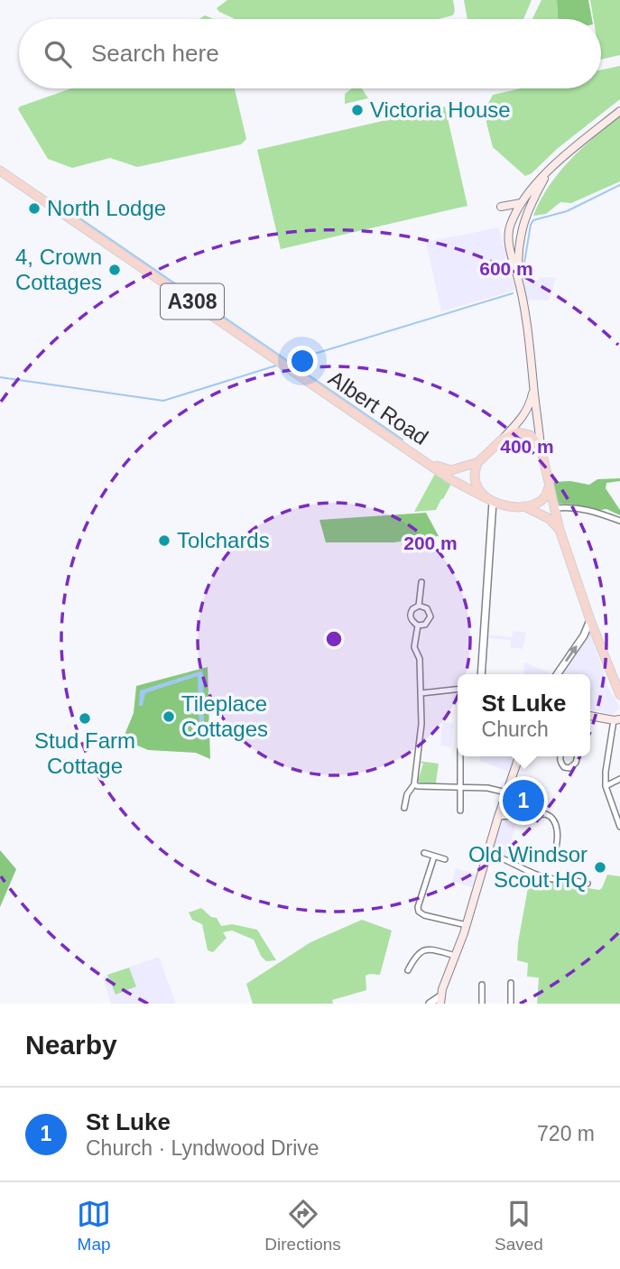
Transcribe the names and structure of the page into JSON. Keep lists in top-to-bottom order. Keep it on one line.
{"streets":{"main road":["A308","Albert Road"]},"crossings":[["A308","Albert Road"]],"places":["Victoria House","North Lodge","4, Crown Cottages","Tolchards","Tileplace Cottages","Stud Farm Cottage","Old Windsor Scout HQ"],"page":{"search":"Search here","popup":["St Luke","Church"],"pins":"1","heading":"Nearby","list":[{"mark":"1","name":"St Luke","note":"Church · Lyndwood Drive","value":"720 m"}],"nav":["Map","Directions","Saved"]},"rings":["600 m","400 m","200 m"]}
